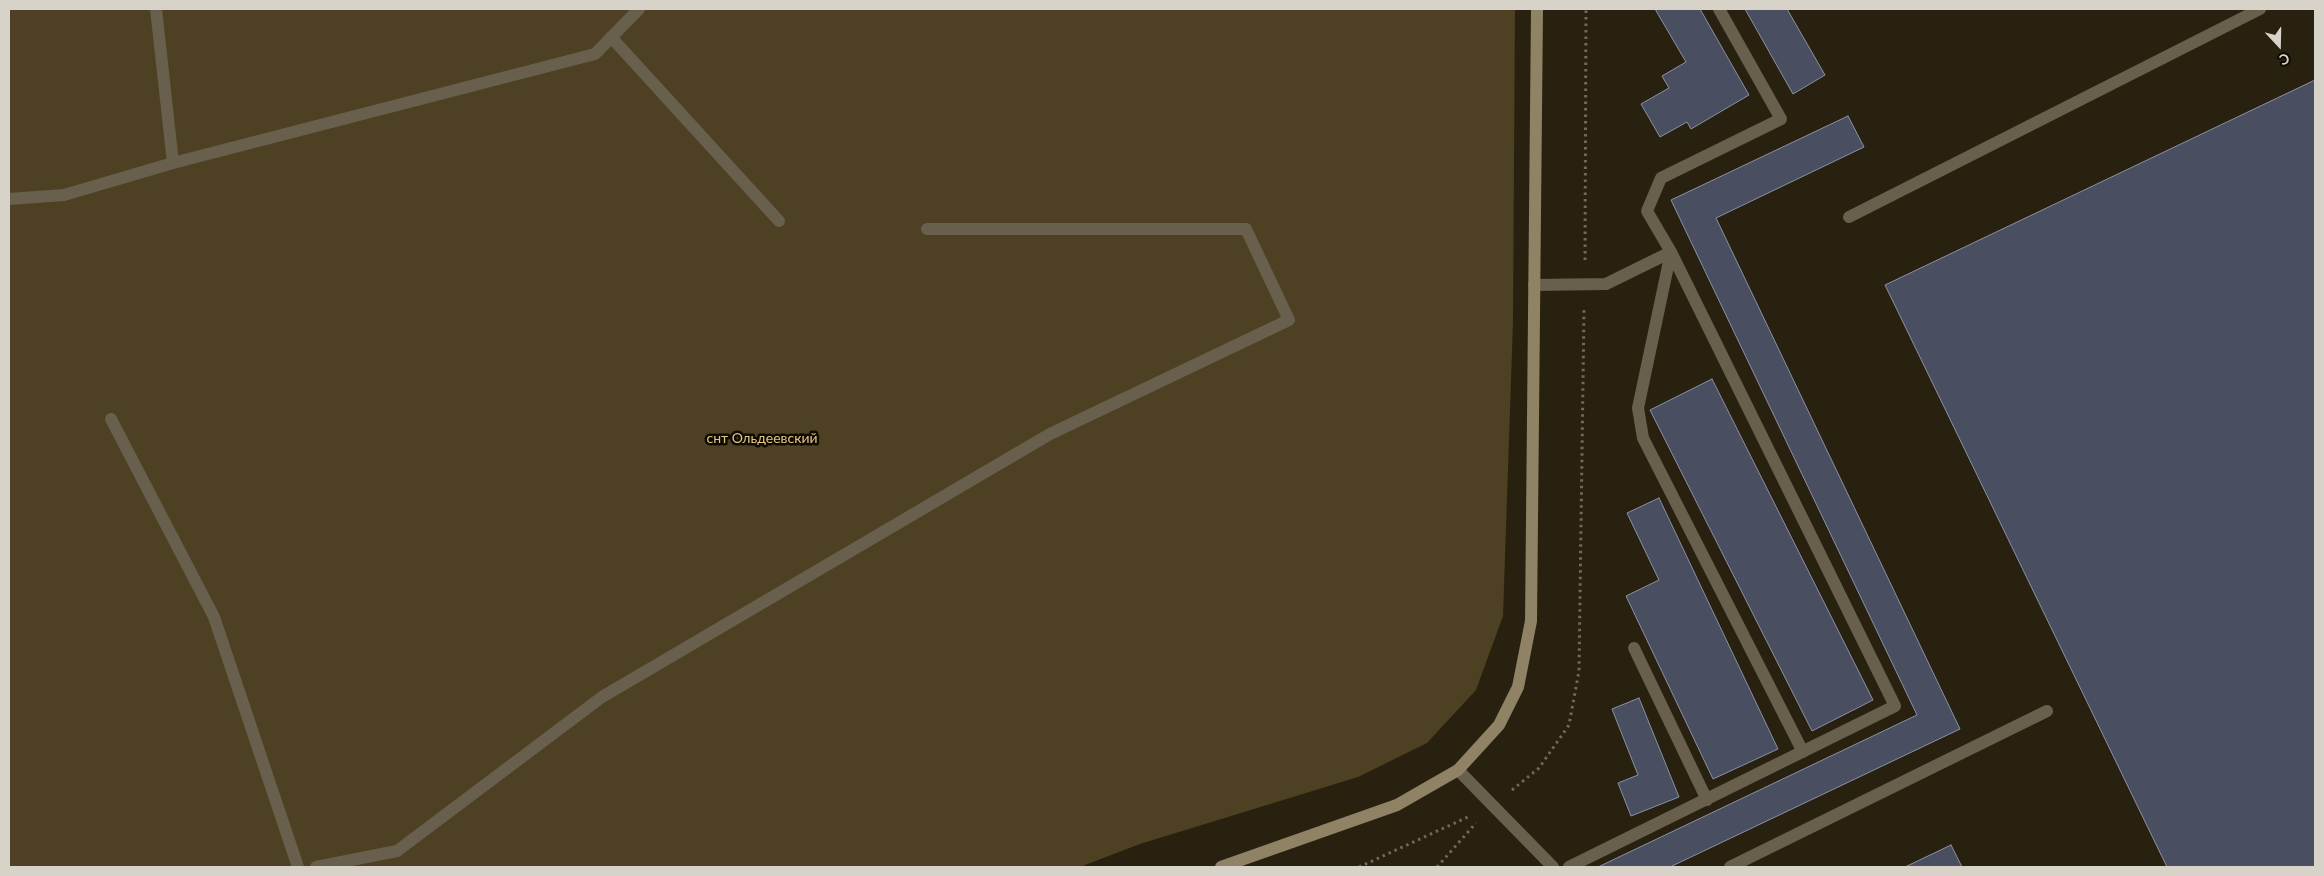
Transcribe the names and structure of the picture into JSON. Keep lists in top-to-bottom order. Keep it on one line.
{"parks":["снт Ольдеевский"],"north":"bottom"}
